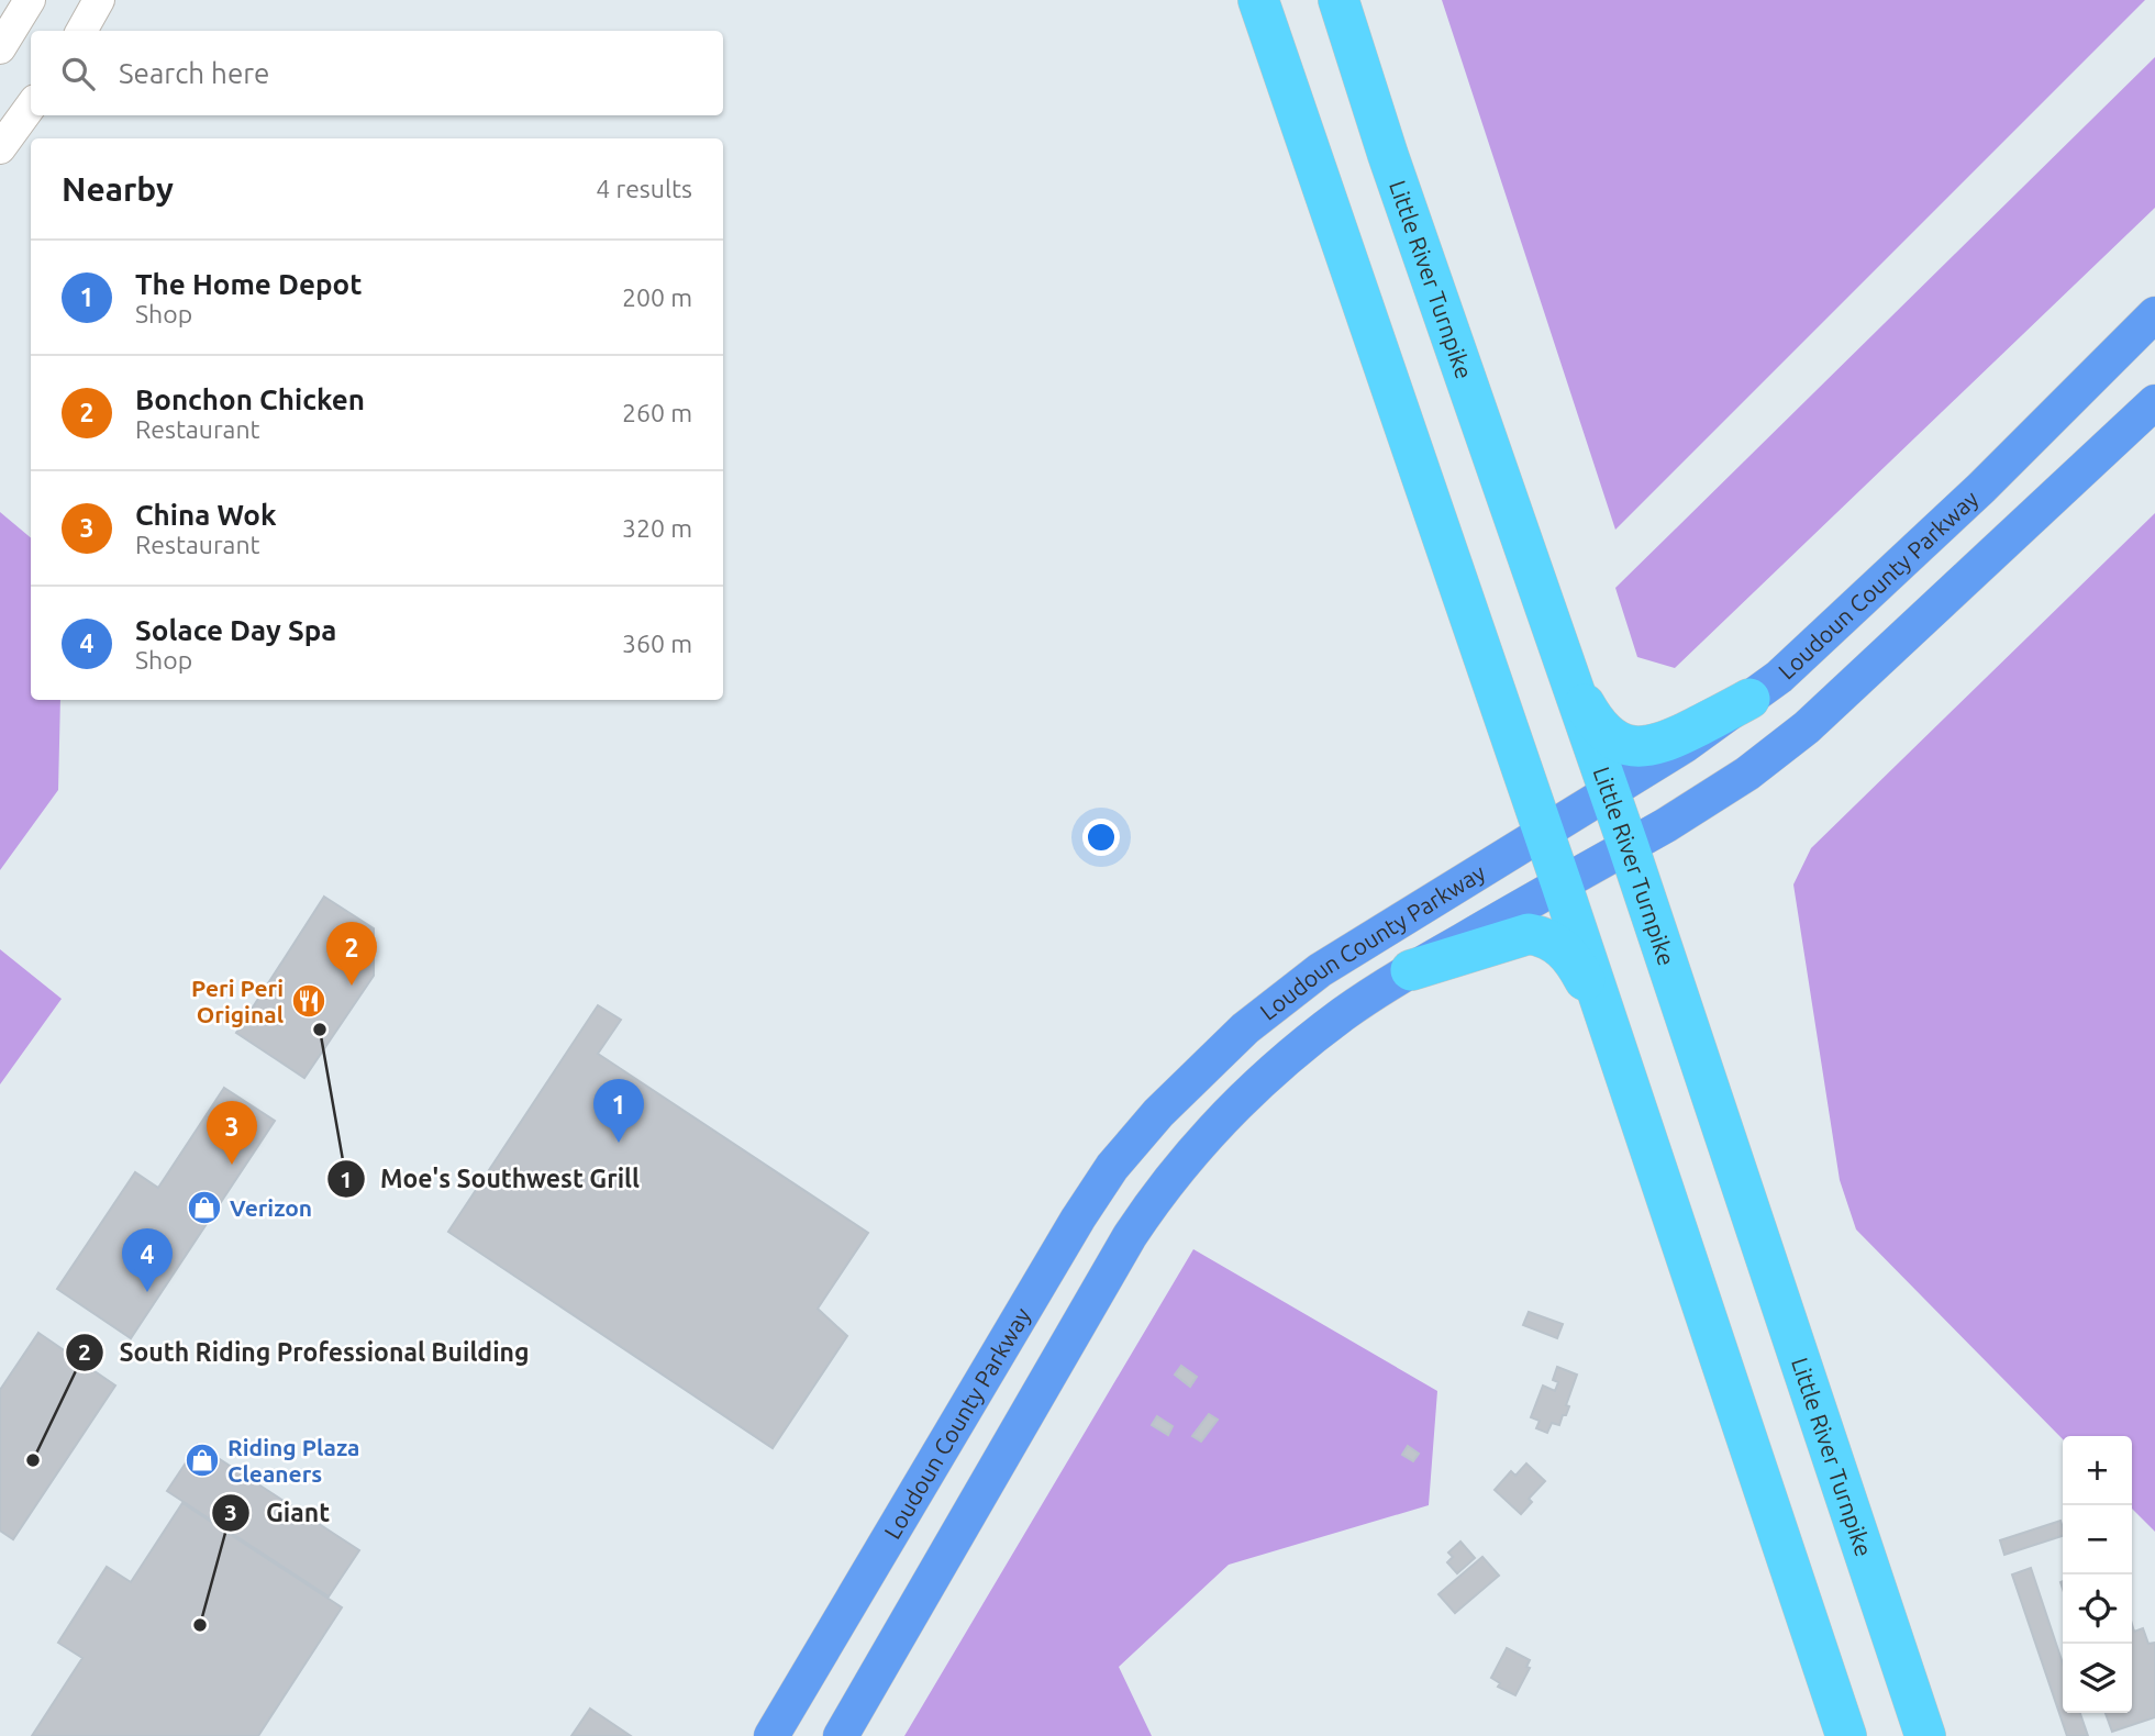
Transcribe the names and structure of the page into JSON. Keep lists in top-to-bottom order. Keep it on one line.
{"streets":{"highway":["Little River Turnpike"],"main road":["Loudoun County Parkway"]},"crossings":[["Little River Turnpike","Loudoun County Parkway"]],"places":{"restaurant":["Peri Peri Original"],"other":["Moe's Southwest Grill","South Riding Professional Building","Giant"],"shop":["Verizon","Riding Plaza Cleaners"]},"page":{"search":"Search here","heading":["Nearby","4 results"],"list":[{"mark":"1","name":"The Home Depot","note":"Shop","value":"200 m"},{"mark":"2","name":"Bonchon Chicken","note":"Restaurant","value":"260 m"},{"mark":"3","name":"China Wok","note":"Restaurant","value":"320 m"},{"mark":"4","name":"Solace Day Spa","note":"Shop","value":"360 m"}],"pins":["2","1","3","4"],"map_buttons":["+","−"]}}
